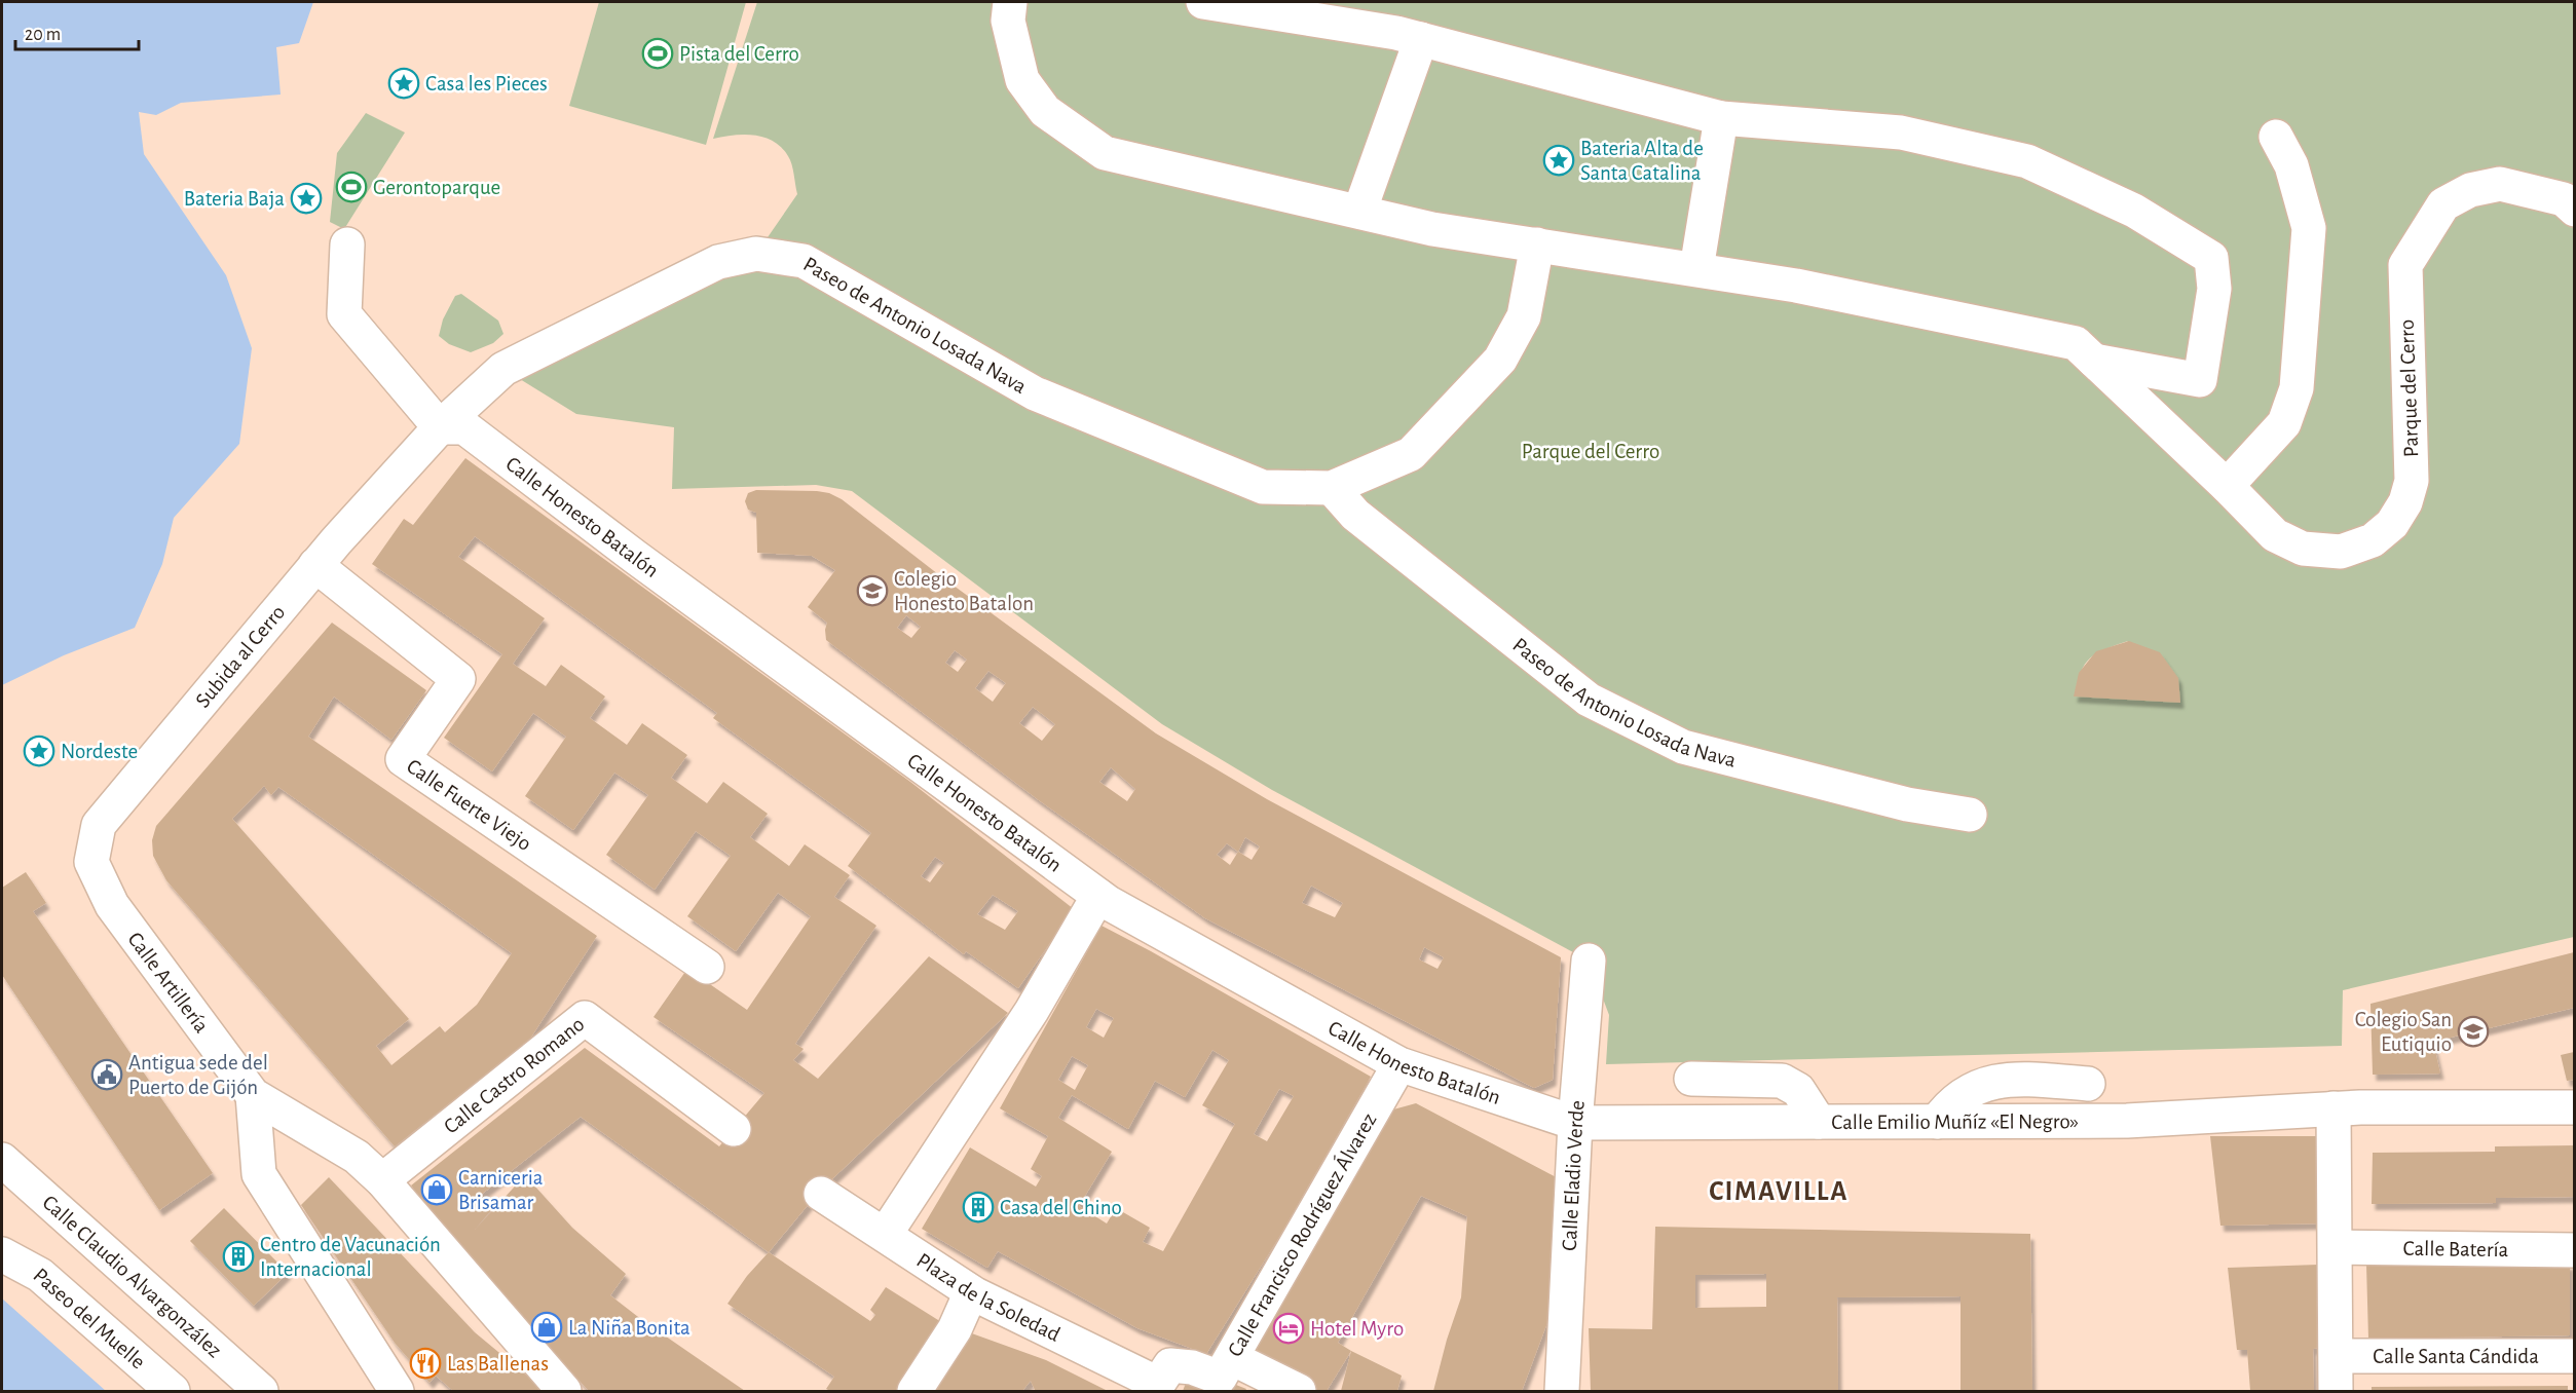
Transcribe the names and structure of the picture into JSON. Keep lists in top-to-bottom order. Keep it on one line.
{"streets":{"street":["Paseo de Antonio Losada Nava","Parque del Cerro","Calle Honesto Batalón","Subida al Cerro","Calle Fuerte Viejo","Calle Artillería","Calle Castro Romano","Calle Emilio Muñíz «El Negro»","Calle Eladio Verde","Calle Francisco Rodríguez Álvarez","Calle Batería","Calle Claudio Alvargonzález","Plaza de la Soledad","Paseo del Muelle","Calle Santa Cándida"]},"crossings":[["Paseo de Antonio Losada Nava","Parque del Cerro"],["Paseo de Antonio Losada Nava","Calle Honesto Batalón"],["Paseo de Antonio Losada Nava","Subida al Cerro"],["Calle Honesto Batalón","Subida al Cerro"],["Calle Honesto Batalón","Calle Emilio Muñíz «El Negro»"],["Calle Honesto Batalón","Calle Eladio Verde"],["Calle Honesto Batalón","Calle Francisco Rodríguez Álvarez"],["Subida al Cerro","Calle Fuerte Viejo"],["Subida al Cerro","Calle Artillería"],["Calle Artillería","Calle Castro Romano"],["Calle Emilio Muñíz «El Negro»","Calle Eladio Verde"],["Calle Francisco Rodríguez Álvarez","Plaza de la Soledad"]],"districts":["CIMAVILLA"],"parks":["Parque del Cerro"],"places":{"sports":["Pista del Cerro","Gerontoparque"],"place":["Casa les Pieces","Bateria Alta de Santa Catalina","Bateria Baja","Nordeste"],"school or university":["Colegio Honesto Batalon","Colegio San Eutiquio"],"public building":["Antigua sede del Puerto de Gijón"],"shop":["Carniceria Brisamar","La Niña Bonita"],"building":["Casa del Chino","Centro de Vacunación Internacional"],"hotel":["Hotel Myro"],"restaurant":["Las Ballenas"]},"scale_bar":"20 m"}
